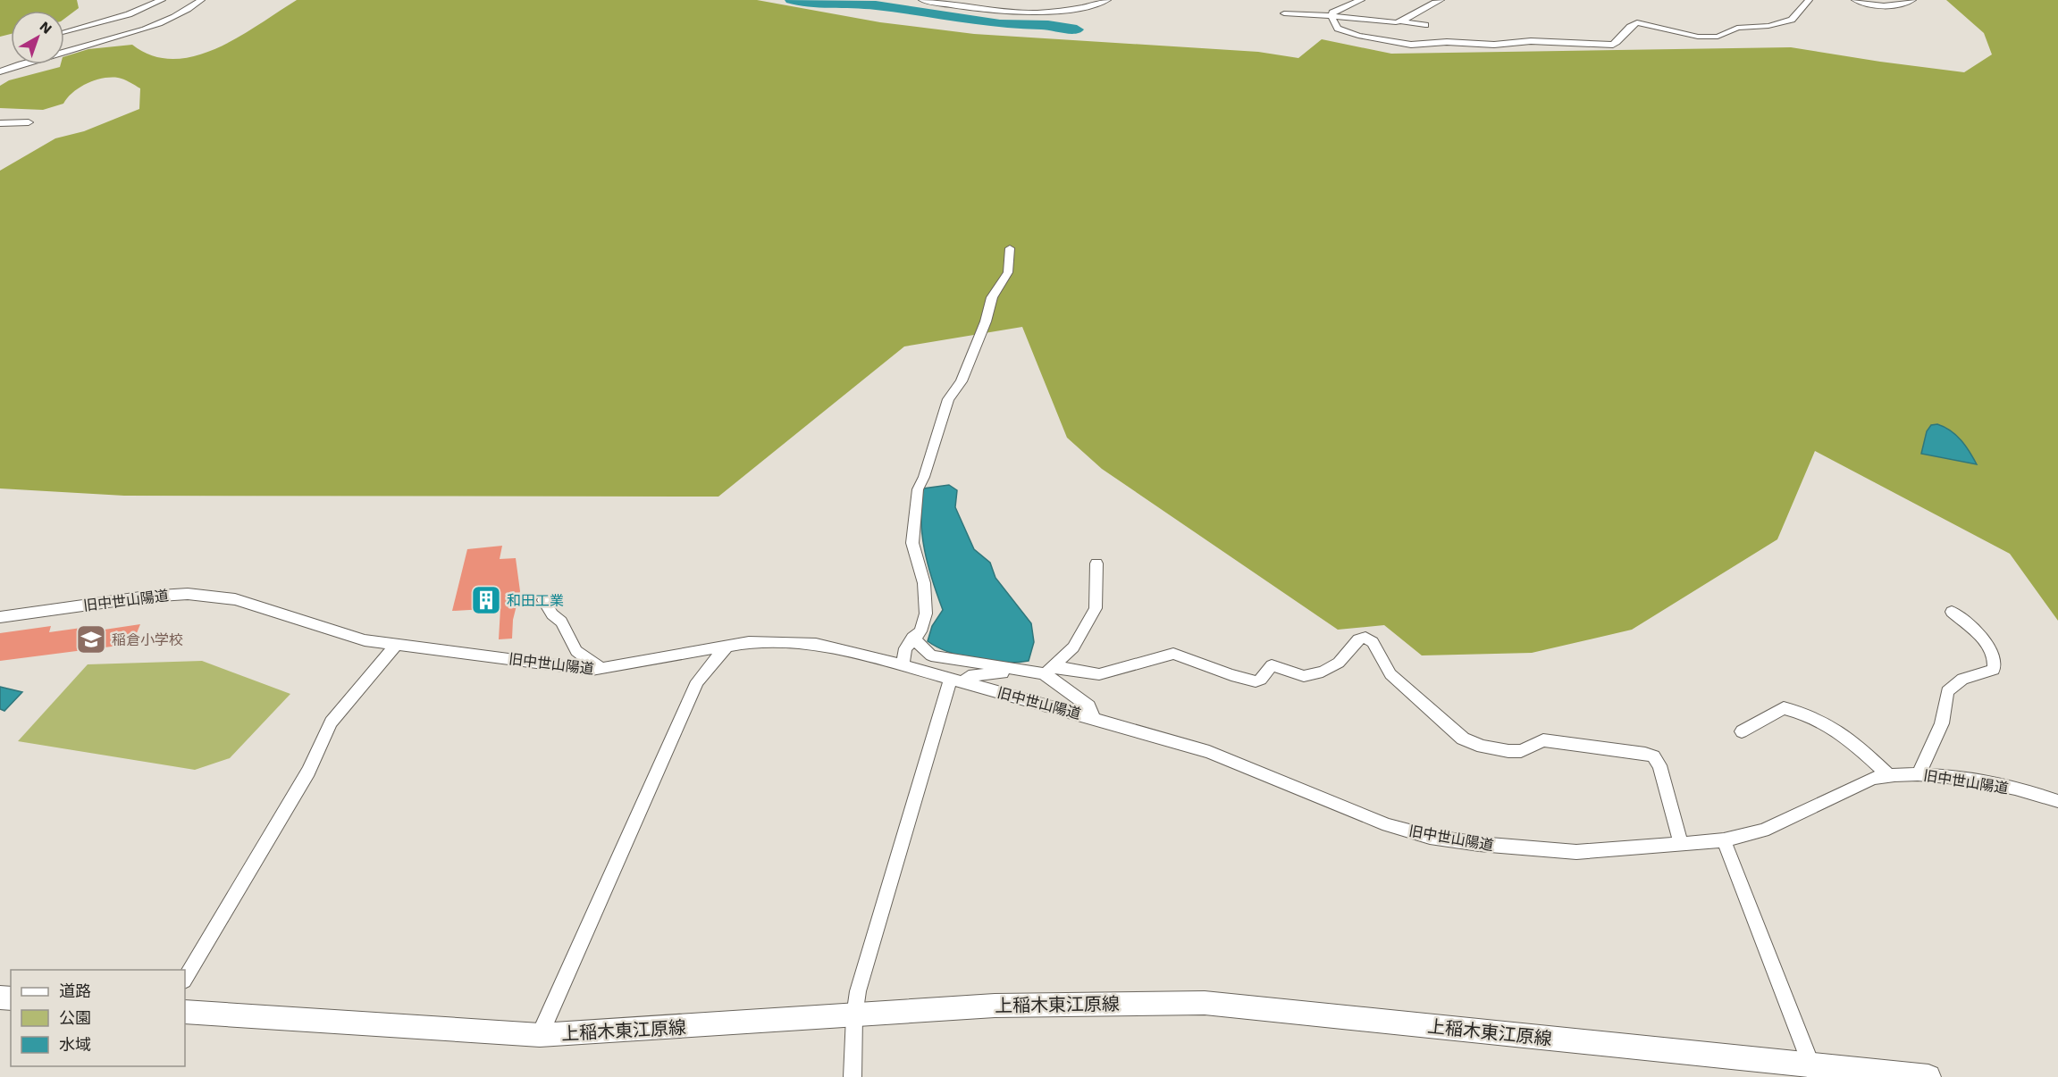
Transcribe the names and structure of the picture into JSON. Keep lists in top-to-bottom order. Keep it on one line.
{"streets":{"main road":["上稲木東江原線"],"street":["旧中世山陽道"]},"places":{"building":["和田工業"],"school or university":["稲倉小学校"]},"legend":["道路","公園","水域"],"north":"top right"}
